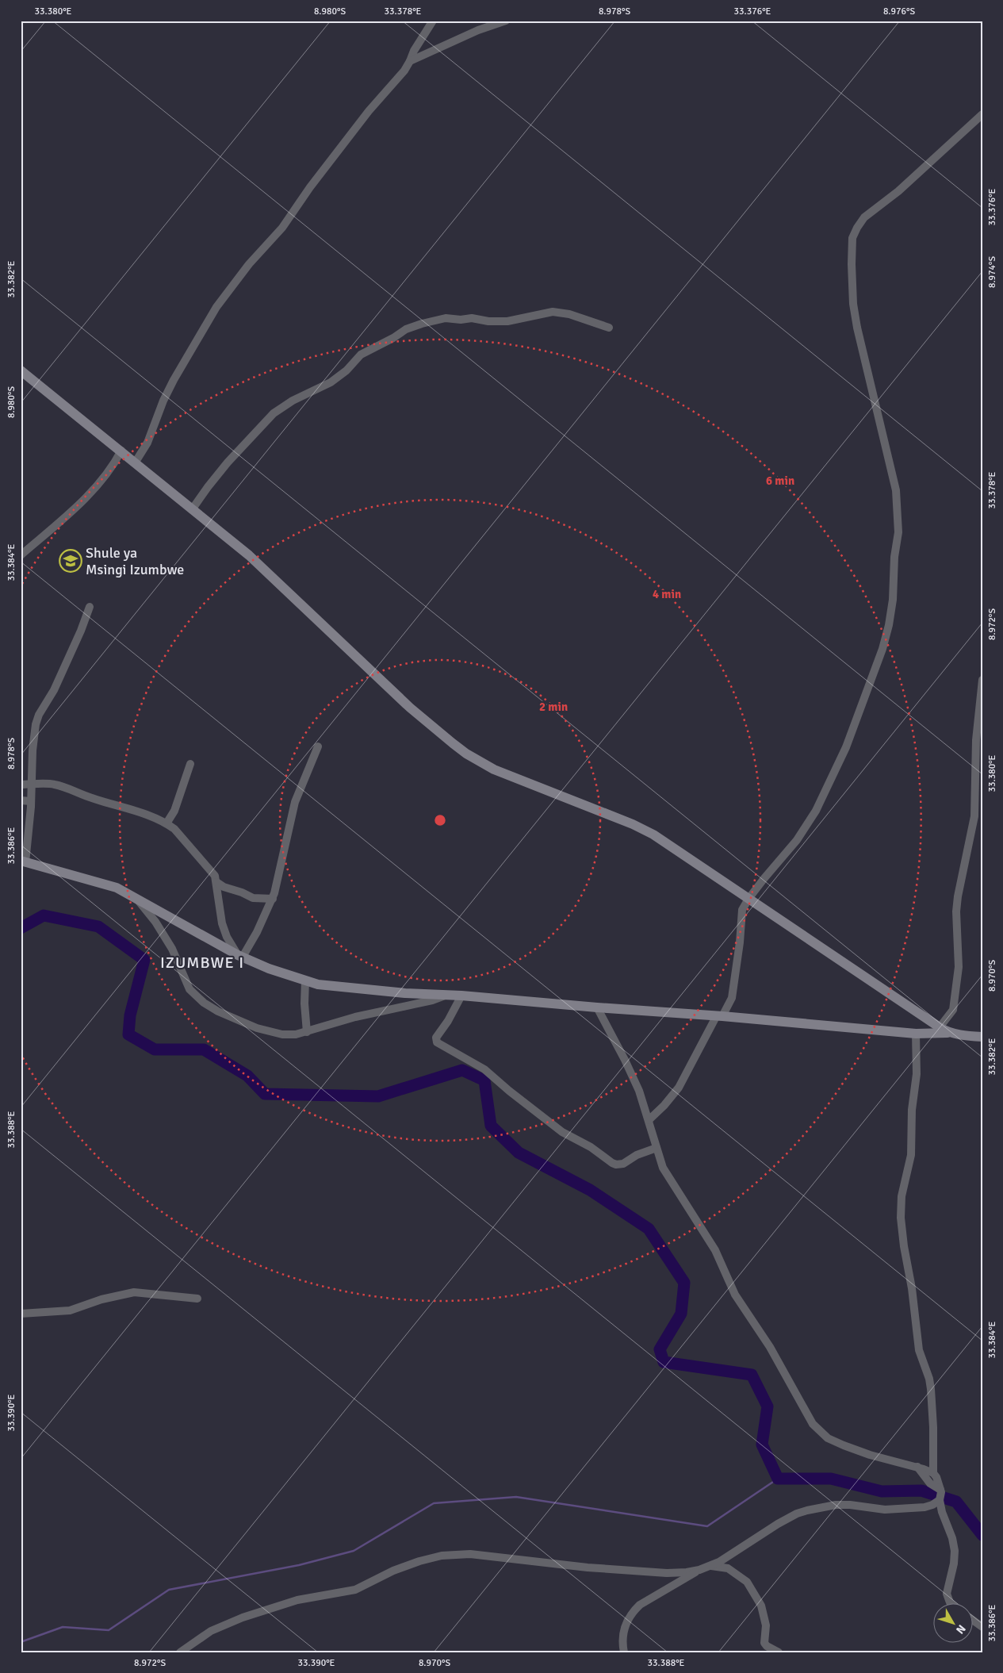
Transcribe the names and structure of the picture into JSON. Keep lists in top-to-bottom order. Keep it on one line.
{"districts":["IZUMBWE I"],"places":{"school or university":["Shule ya Msingi Izumbwe"]},"north":"bottom right","coordinates":["33.380°E","8.980°S","33.378°E","8.978°S","33.376°E","8.976°S","8.974°S","33.382°E","33.384°E","8.972°S","33.386°E","8.970°S","33.388°E","33.390°E"],"rings":["6 min","4 min","2 min"]}
